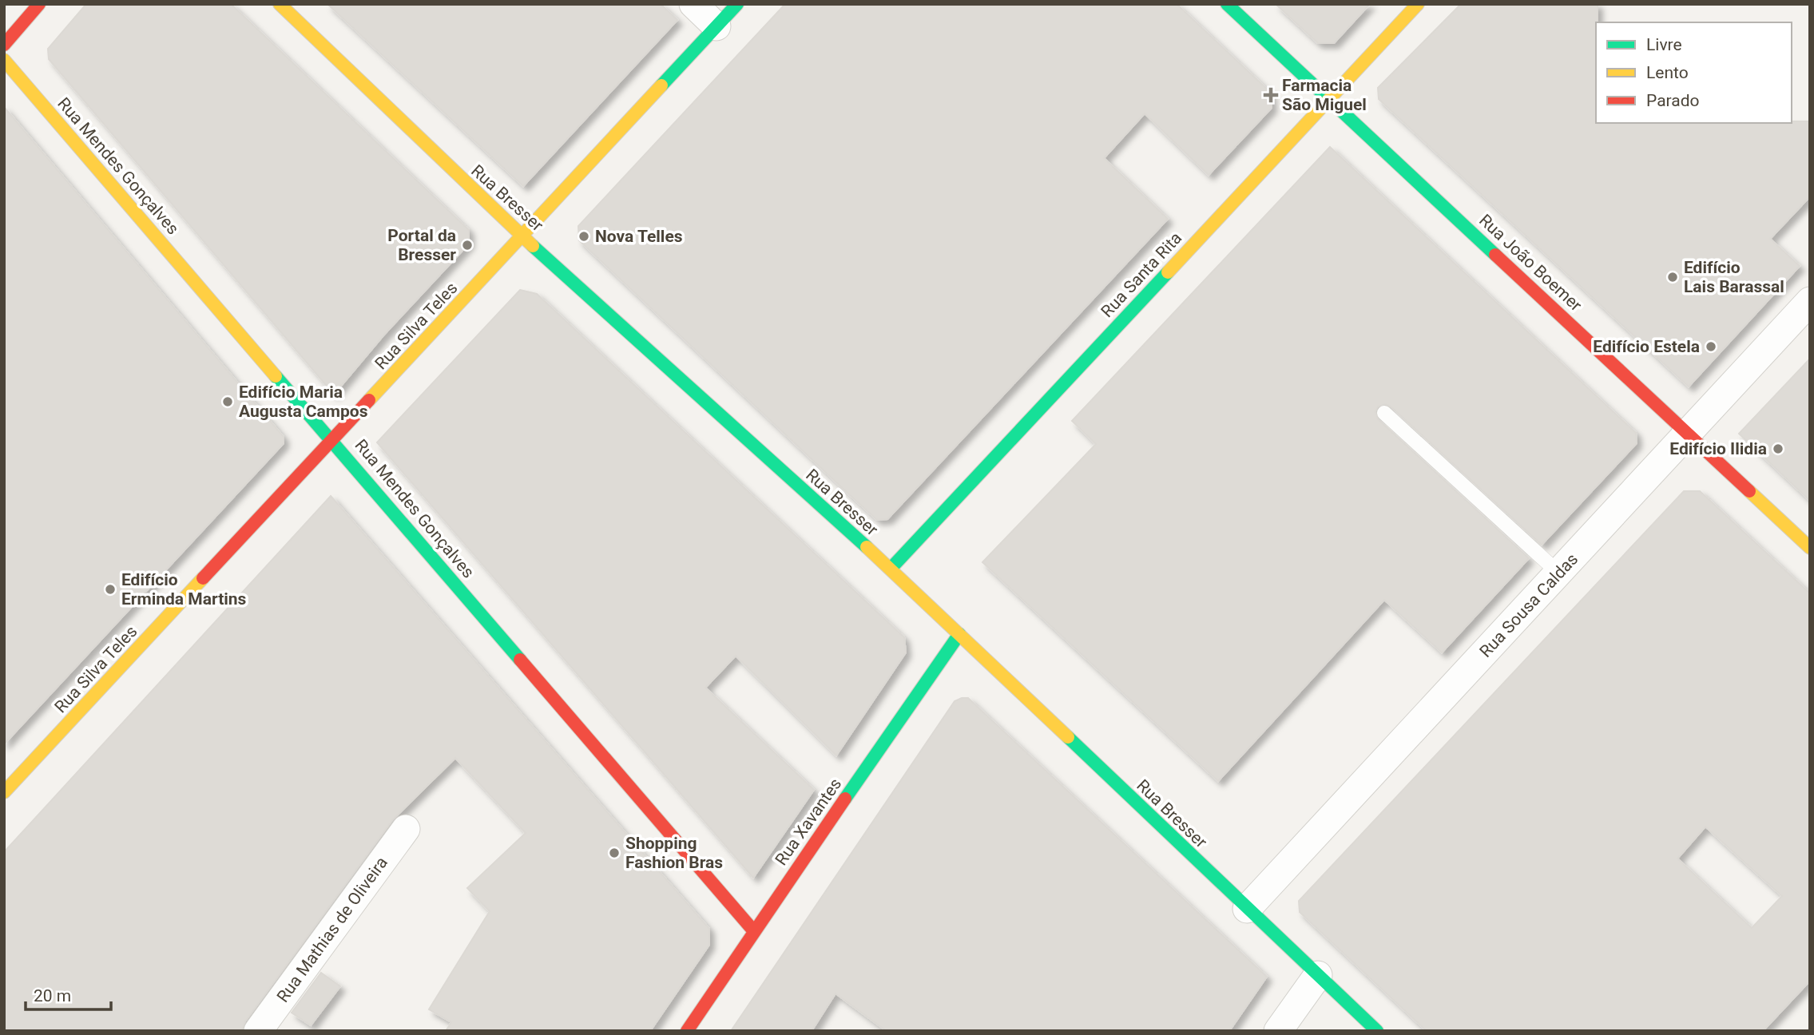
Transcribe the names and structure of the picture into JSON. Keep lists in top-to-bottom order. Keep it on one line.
{"streets":{"main road":["Rua Mendes Gonçalves","Rua Bresser","Rua João Boemer","Rua Santa Rita","Rua Silva Teles","Rua Xavantes"],"street":["Rua Sousa Caldas","Rua Mathias de Oliveira"]},"crossings":[["Rua Mendes Gonçalves","Rua Silva Teles"],["Rua Mendes Gonçalves","Rua Xavantes"],["Rua Bresser","Rua Santa Rita"],["Rua Bresser","Rua Silva Teles"],["Rua Bresser","Rua Sousa Caldas"],["Rua Bresser","Rua Xavantes"],["Rua João Boemer","Rua Santa Rita"],["Rua João Boemer","Rua Sousa Caldas"]],"places":{"health":["Farmacia São Miguel"],"other":["Nova Telles","Portal da Bresser","Edifício Lais Barassal","Edifício Estela","Edifício Maria Augusta Campos","Edifício Ilidia","Edifício Erminda Martins","Shopping Fashion Bras"]},"legend":["Livre","Lento","Parado"],"scale_bar":"20 m"}
